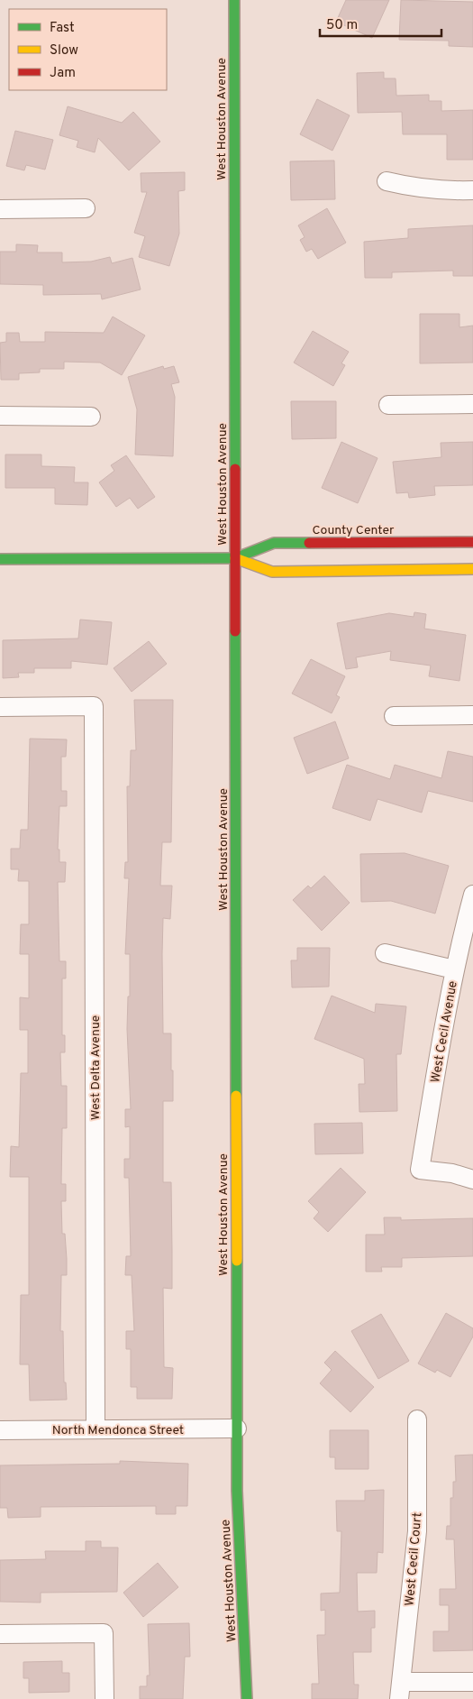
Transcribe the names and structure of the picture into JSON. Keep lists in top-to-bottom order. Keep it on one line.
{"streets":{"main road":["West Houston Avenue","County Center"],"street":["West Cecil Avenue","West Delta Avenue","North Mendonca Street","West Cecil Court"]},"crossings":[["West Houston Avenue","County Center"],["West Houston Avenue","North Mendonca Street"],["West Delta Avenue","North Mendonca Street"]],"legend":["Fast","Slow","Jam"],"scale_bar":"50 m"}
